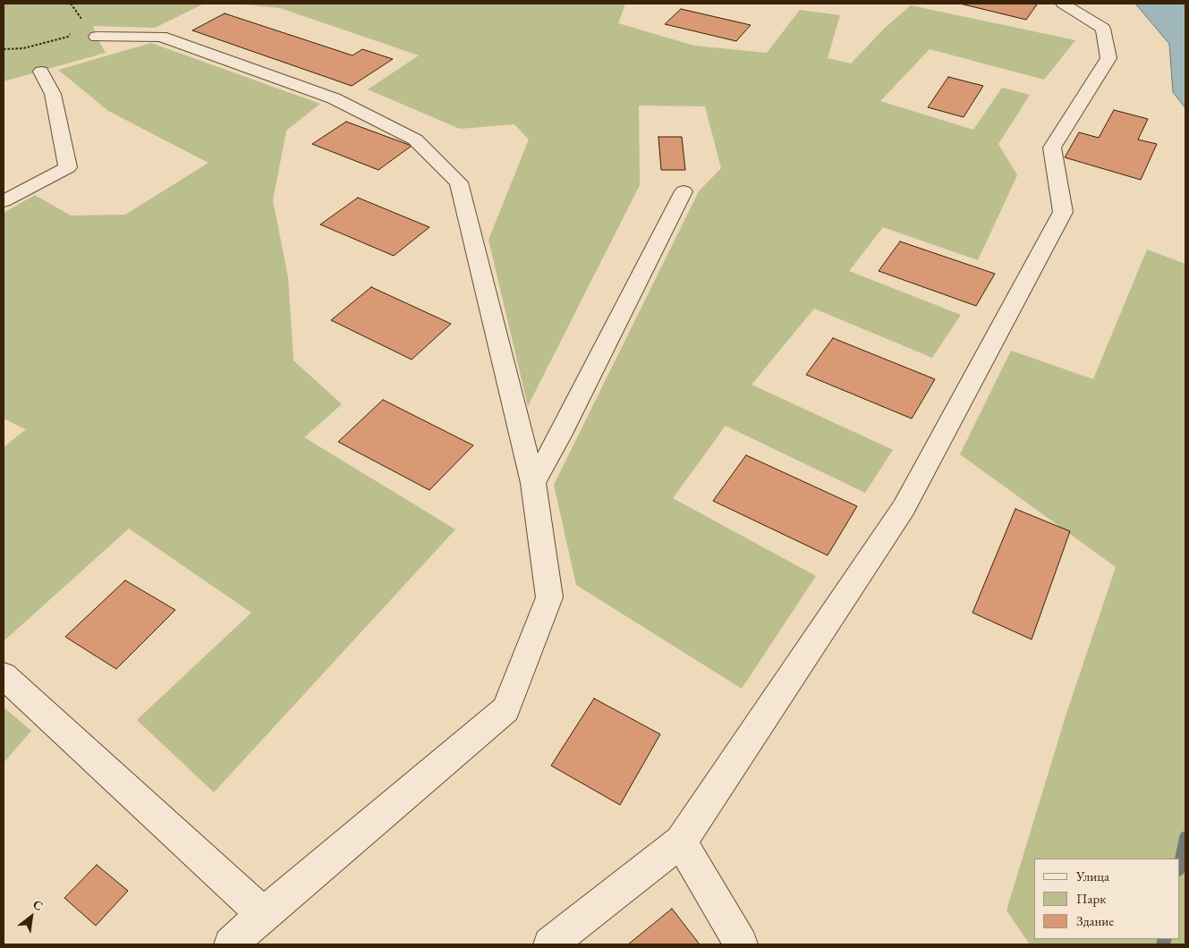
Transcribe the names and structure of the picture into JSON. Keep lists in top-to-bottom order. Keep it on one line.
{"legend":["Улица","Парк","Здание"],"north":"top right"}
